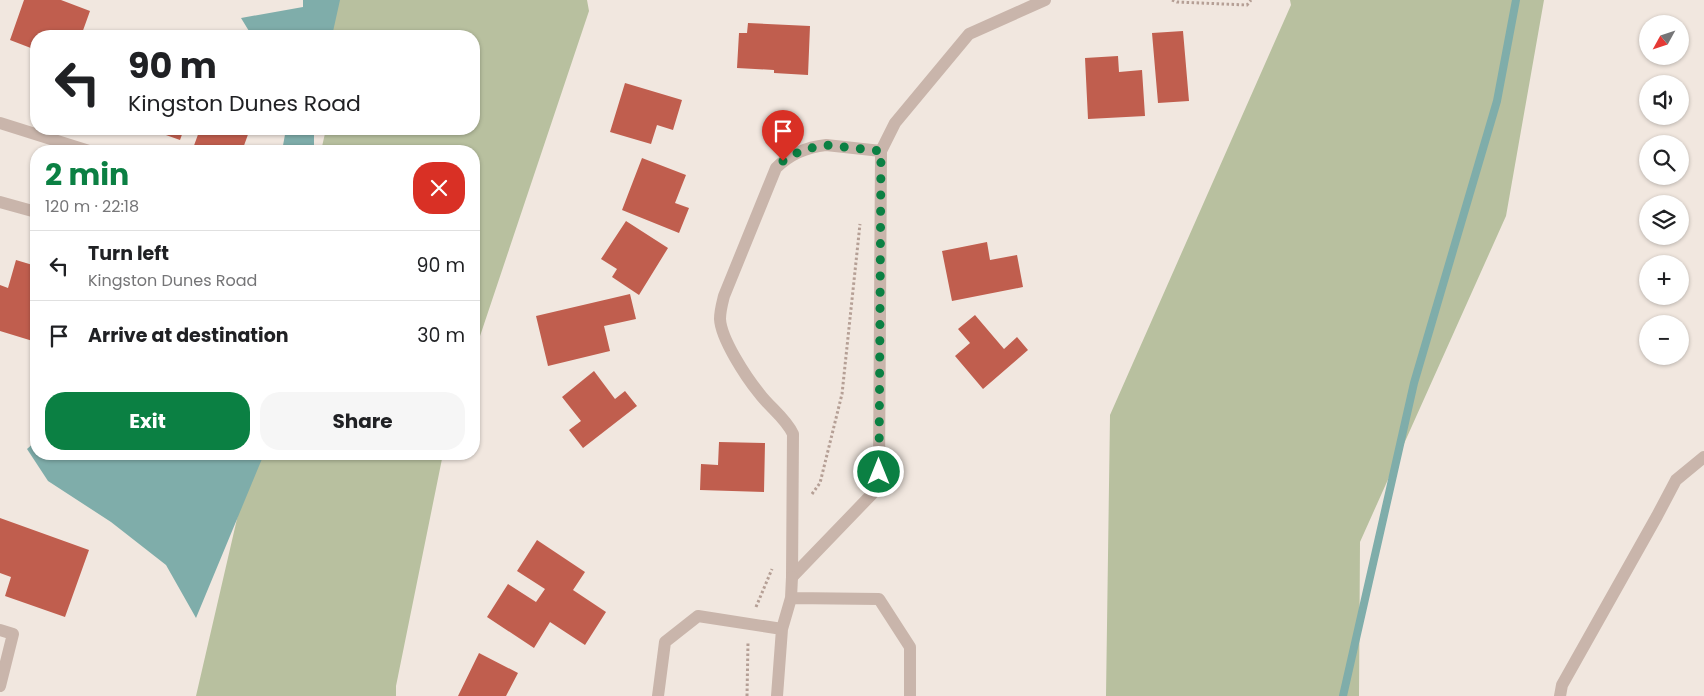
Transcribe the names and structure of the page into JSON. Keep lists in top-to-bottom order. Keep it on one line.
{"north":"bottom left","page":{"map_buttons":["+","−"],"turn":["90 m","Kingston Dunes Road"],"heading":["2 min","120 m · 22:18"],"list":[{"name":"Turn left","note":"Kingston Dunes Road","value":"90 m"},{"name":"Arrive at destination","value":"30 m"}],"buttons":["Exit","Share"]}}
